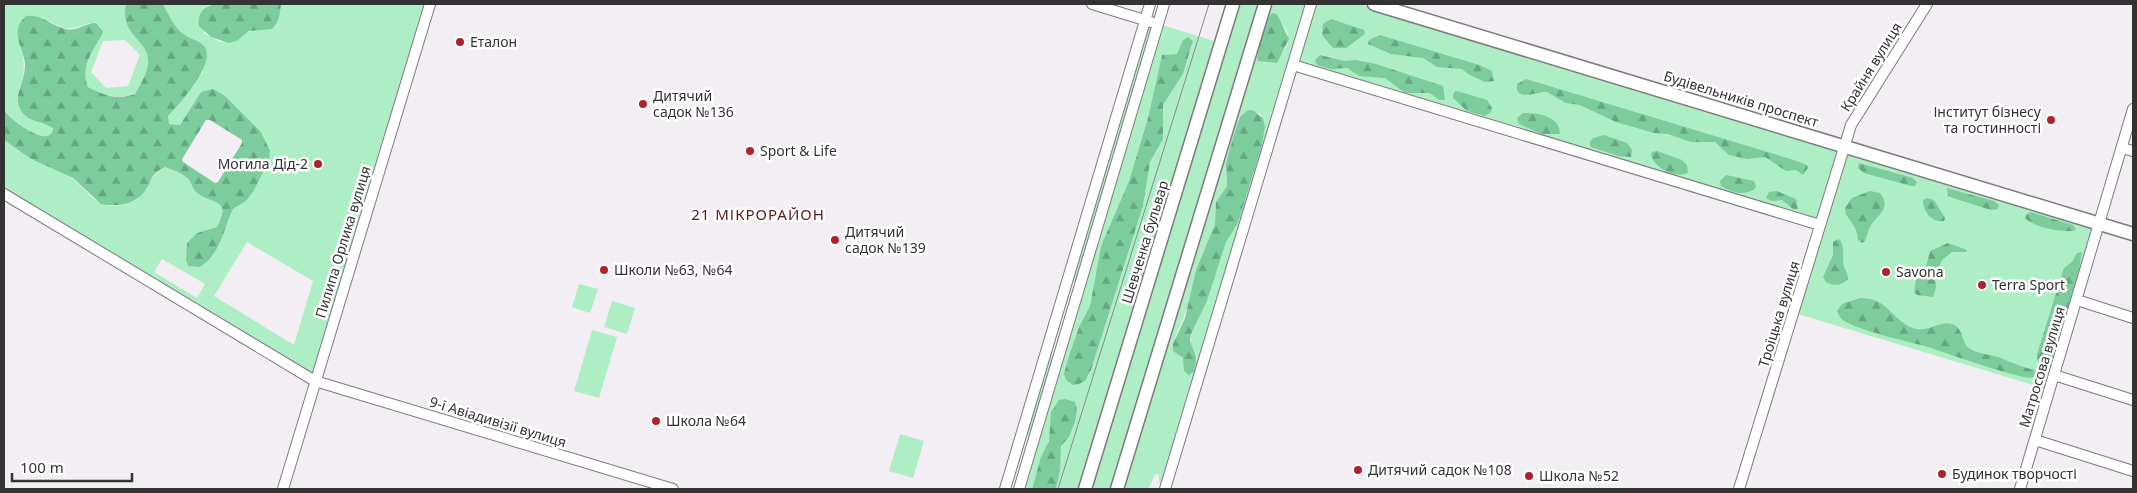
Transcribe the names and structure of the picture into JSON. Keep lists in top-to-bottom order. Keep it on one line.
{"streets":{"main road":["Будівельників проспект","Шевченка бульвар"],"street":["Крайня вулиця","Пилипа Орлика вулиця","Троїцька вулиця","Матросова вулиця","9-ї Авіадивізії вулиця"]},"crossings":[["Крайня вулиця","Будівельників проспект"],["Крайня вулиця","Троїцька вулиця"],["Будівельників проспект","Троїцька вулиця"],["Будівельників проспект","Матросова вулиця"],["Пилипа Орлика вулиця","9-ї Авіадивізії вулиця"]],"districts":["21 МІКРОРАЙОН"],"places":["Еталон","Дитячий садок №136","Інститут бізнесу та гостинності","Sport & Life","Могила Дiд-2","Дитячий садок №139","Школи №63, №64","Savona","Terra Sport","Школа №64","Дитячий садок №108","Будинок творчості","Школа №52"],"scale_bar":"100 m"}
